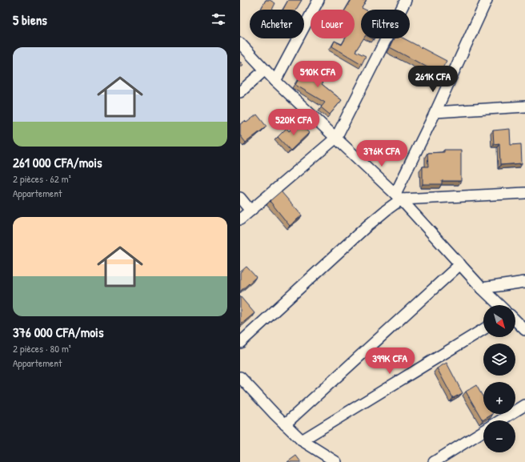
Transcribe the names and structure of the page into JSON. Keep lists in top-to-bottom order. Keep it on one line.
{"north":"bottom right","page":{"heading":"5 biens","chip":["Acheter","Louer","Filtres"],"list":[{"name":"261 000 CFA/mois","note":"2 pièces · 62 m² · Appartement"},{"name":"376 000 CFA/mois","note":"2 pièces · 80 m² · Appartement"}],"price":["510K CFA","261K CFA","520K CFA","376K CFA","399K CFA"],"map_buttons":["+","−"]}}
